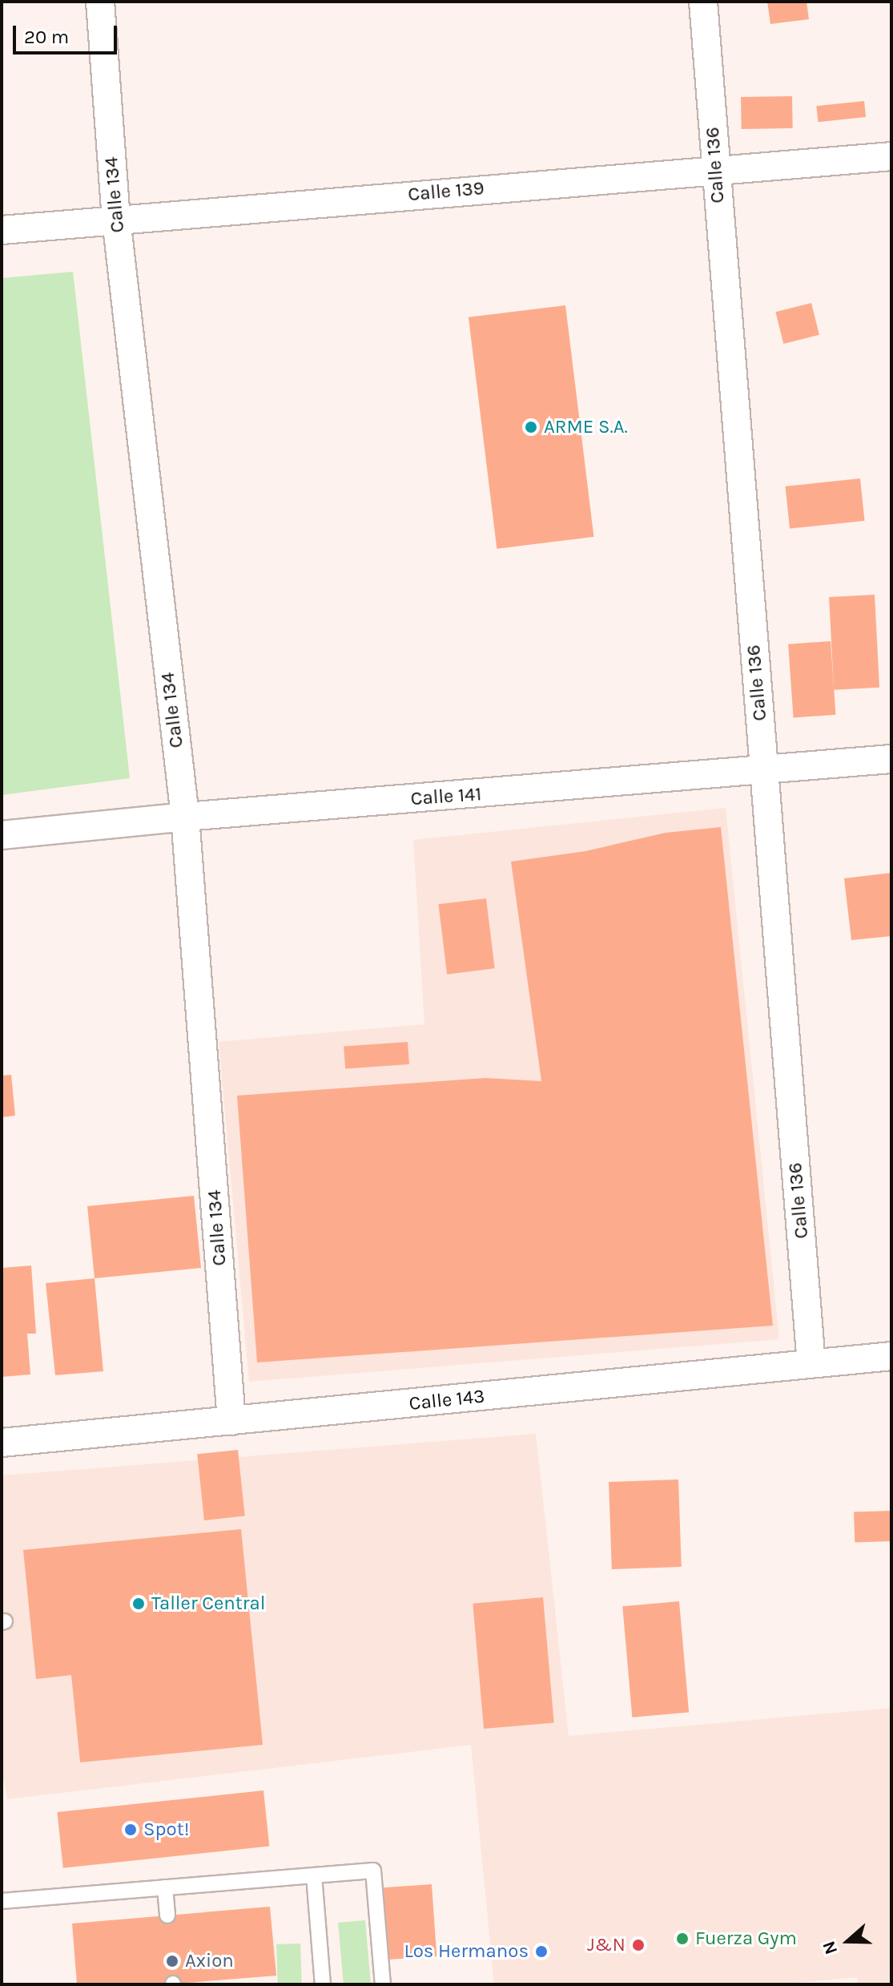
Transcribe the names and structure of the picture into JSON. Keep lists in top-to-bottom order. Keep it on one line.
{"streets":{"street":["Calle 136","Calle 139","Calle 134","Calle 141","Calle 143"]},"crossings":[["Calle 136","Calle 139"],["Calle 136","Calle 141"],["Calle 136","Calle 143"],["Calle 139","Calle 134"],["Calle 134","Calle 141"],["Calle 134","Calle 143"]],"places":["ARME S.A.","Taller Central","Spot!","Fuerza Gym","J&N","Los Hermanos","Axion"],"scale_bar":"20 m","north":"left"}
